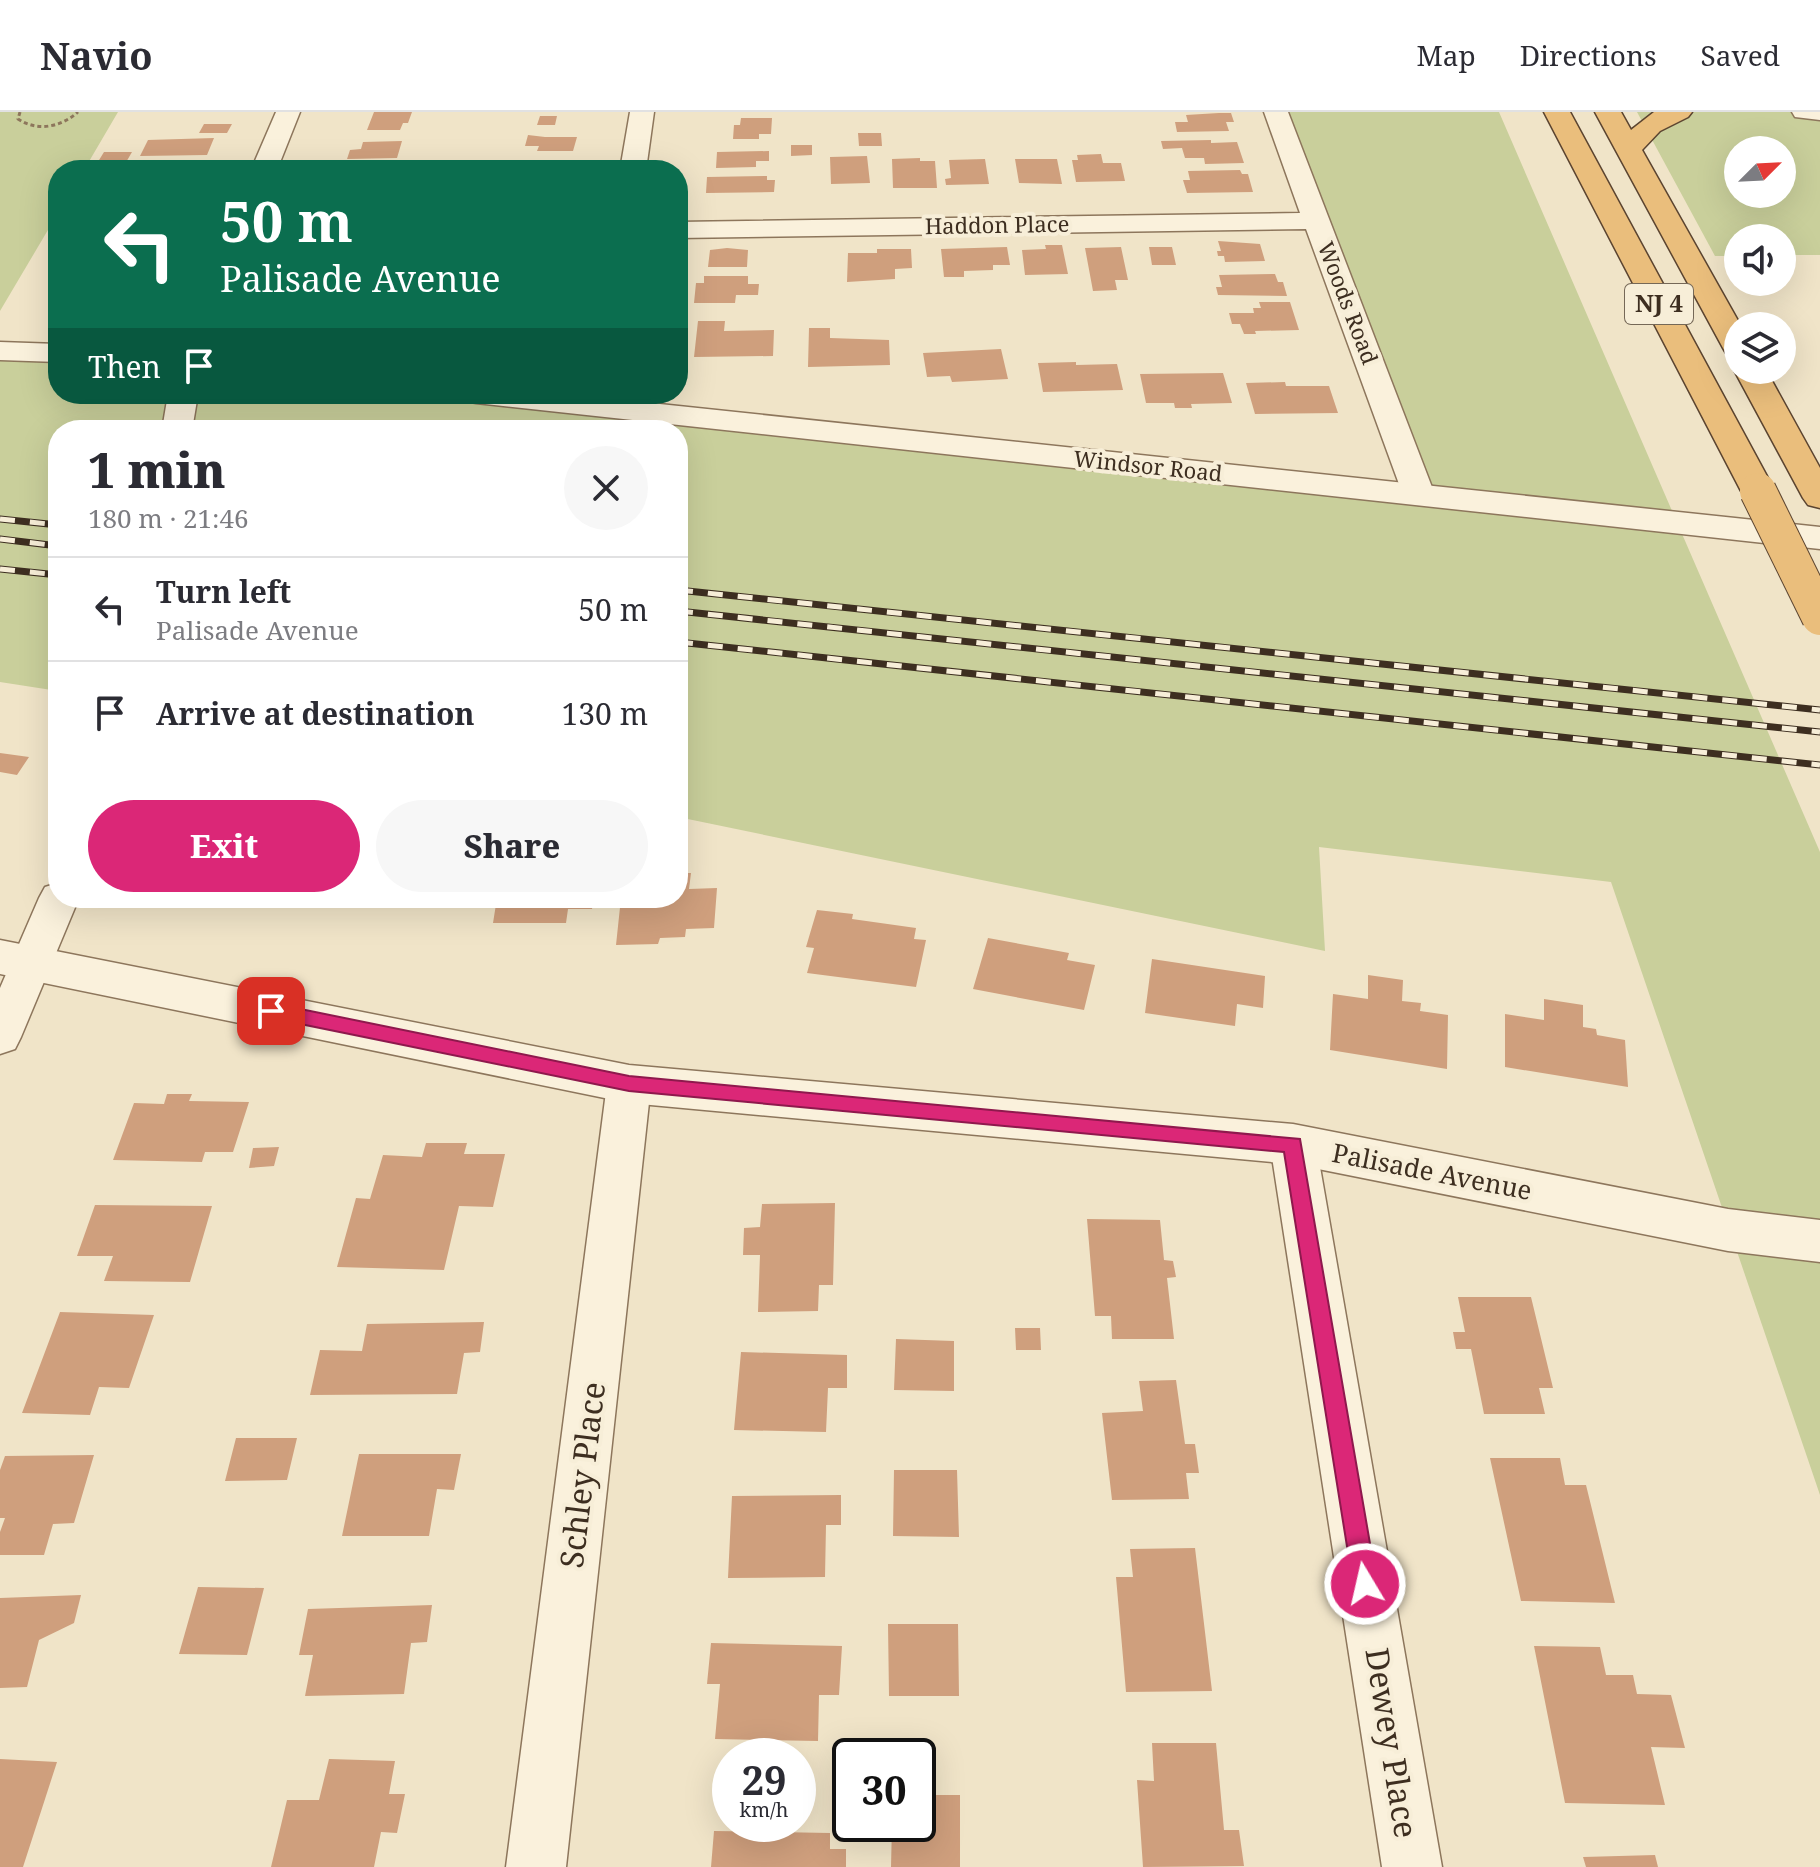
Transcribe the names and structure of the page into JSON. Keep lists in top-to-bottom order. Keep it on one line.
{"streets":{"highway":["NJ 4"],"street":["Haddon Place","Woods Road","Windsor Road","Palisade Avenue","Schley Place","Dewey Place"]},"crossings":[["Haddon Place","Woods Road"],["Woods Road","Windsor Road"],["Palisade Avenue","Schley Place"],["Palisade Avenue","Dewey Place"]],"north":"top right","page":{"header":"Navio","nav":["Map","Directions","Saved"],"turn":["50 m","Palisade Avenue"],"then":"Then","heading":["1 min","180 m · 21:46"],"list":[{"name":"Turn left","note":"Palisade Avenue","value":"50 m"},{"name":"Arrive at destination","value":"130 m"}],"buttons":["Exit","Share"],"speed":"29 km/h","limit":"30"}}
